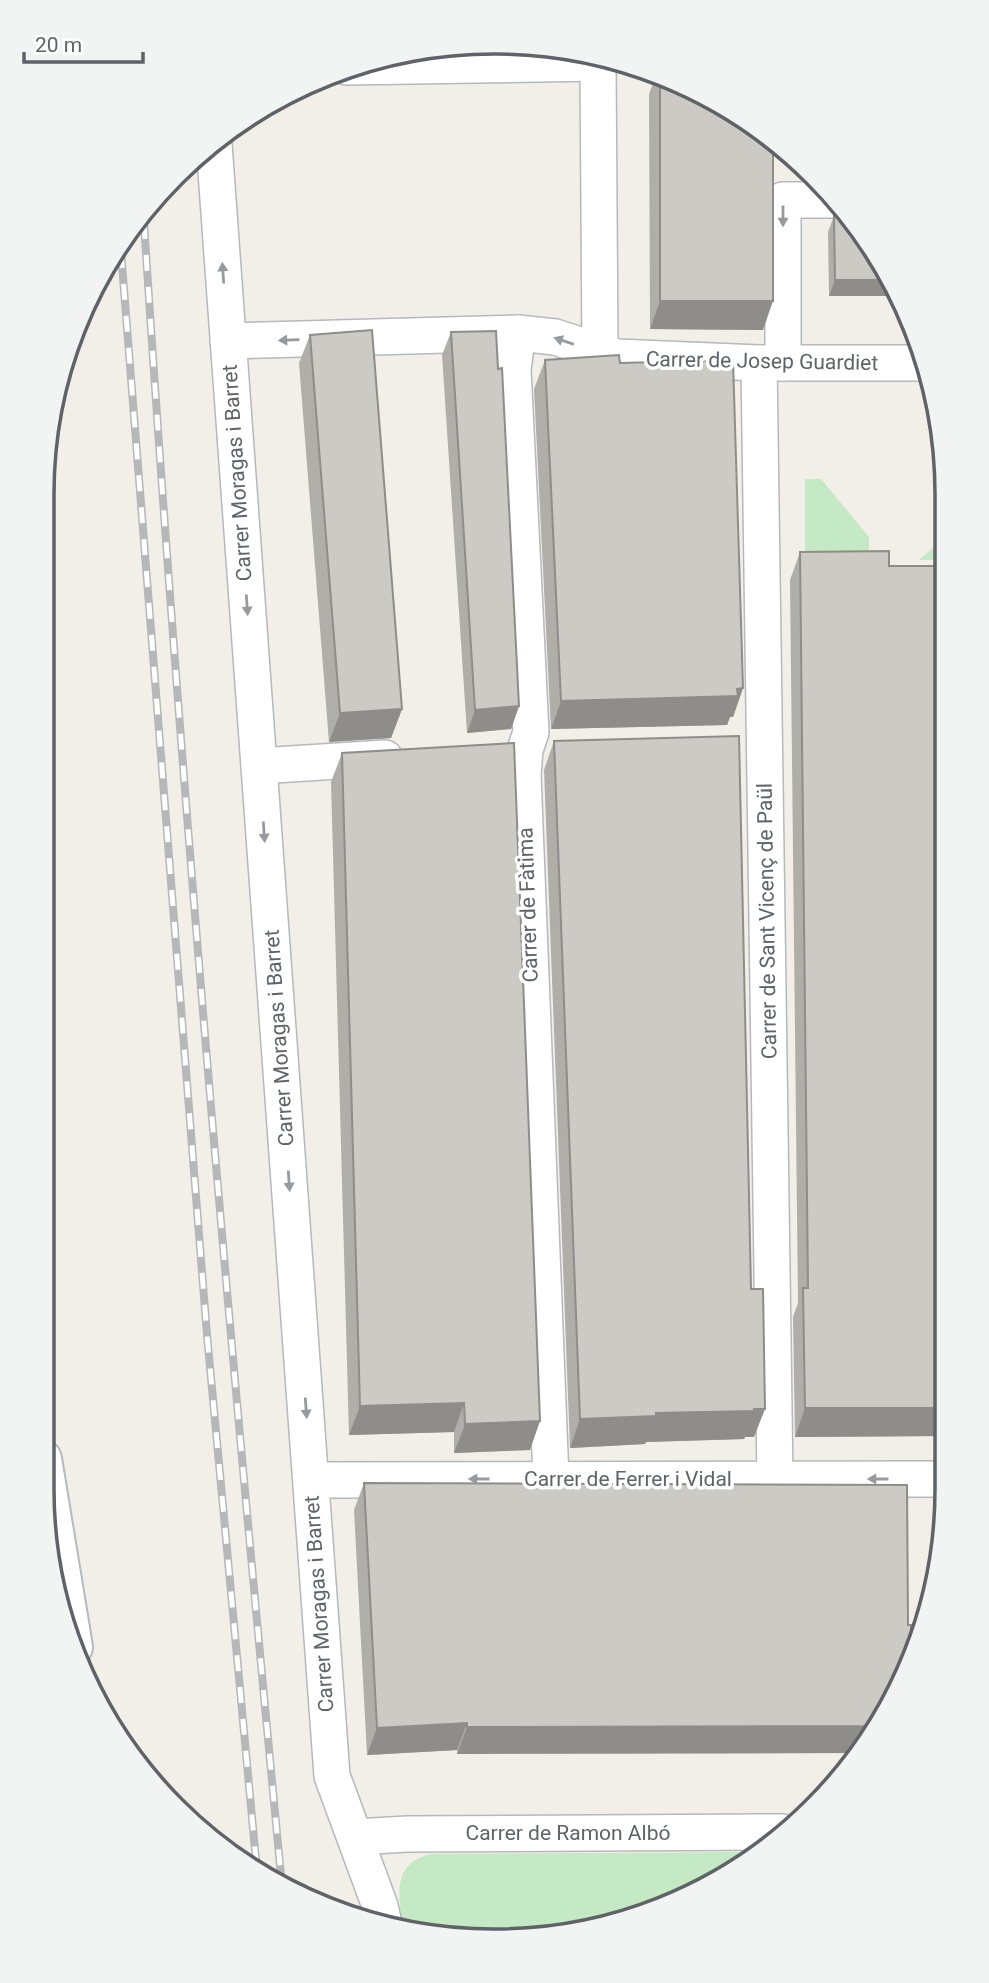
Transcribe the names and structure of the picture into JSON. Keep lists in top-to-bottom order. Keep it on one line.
{"streets":{"street":["Carrer de Josep Guardiet","Carrer Moragas i Barret","Carrer de Fàtima","Carrer de Sant Vicenç de Paül","Carrer de Ferrer i Vidal","Carrer de Ramon Albó"]},"crossings":[["Carrer de Josep Guardiet","Carrer Moragas i Barret"],["Carrer de Josep Guardiet","Carrer de Fàtima"],["Carrer de Josep Guardiet","Carrer de Sant Vicenç de Paül"],["Carrer Moragas i Barret","Carrer de Ferrer i Vidal"],["Carrer Moragas i Barret","Carrer de Ramon Albó"],["Carrer de Fàtima","Carrer de Ferrer i Vidal"],["Carrer de Sant Vicenç de Paül","Carrer de Ferrer i Vidal"]],"one_way":["Carrer de Ferrer i Vidal"],"scale_bar":"20 m"}
